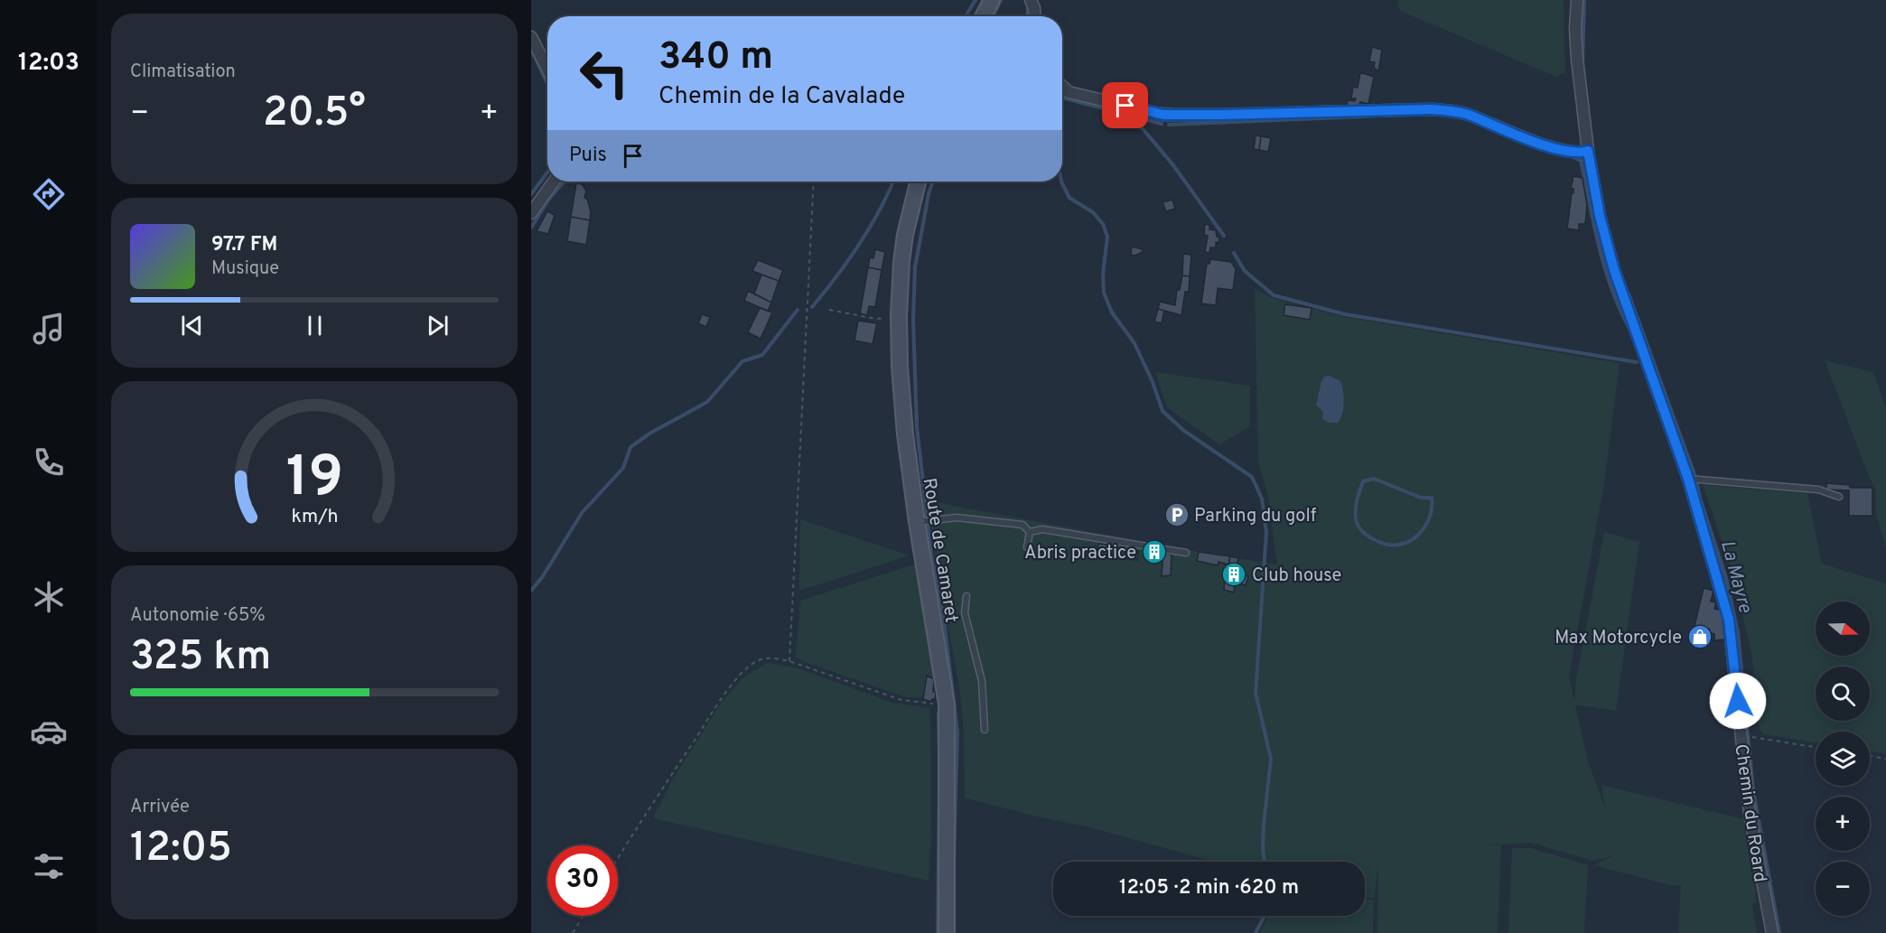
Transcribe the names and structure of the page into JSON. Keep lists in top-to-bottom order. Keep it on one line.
{"streets":{"main road":["Route de Camaret"],"street":["Chemin du Roard"]},"water":["La Mayre"],"places":{"parking":["Parking du golf"],"building":["Abris practice","Club house"],"shop":["Max Motorcycle"]},"north":"right","page":{"tabs":"12:03","tile":["Climatisation",["Autonomie · 65%","325 km"],["Arrivée","12:05"]],"turn":["340 m","Chemin de la Cavalade"],"heat":["−","20.5°","+"],"then":"Puis","song":["97.7 FM","Musique"],"map_buttons":["+","−"],"limit":"30","trip":"12:05 · 2 min · 620 m","gauge":["19","km/h"]}}
